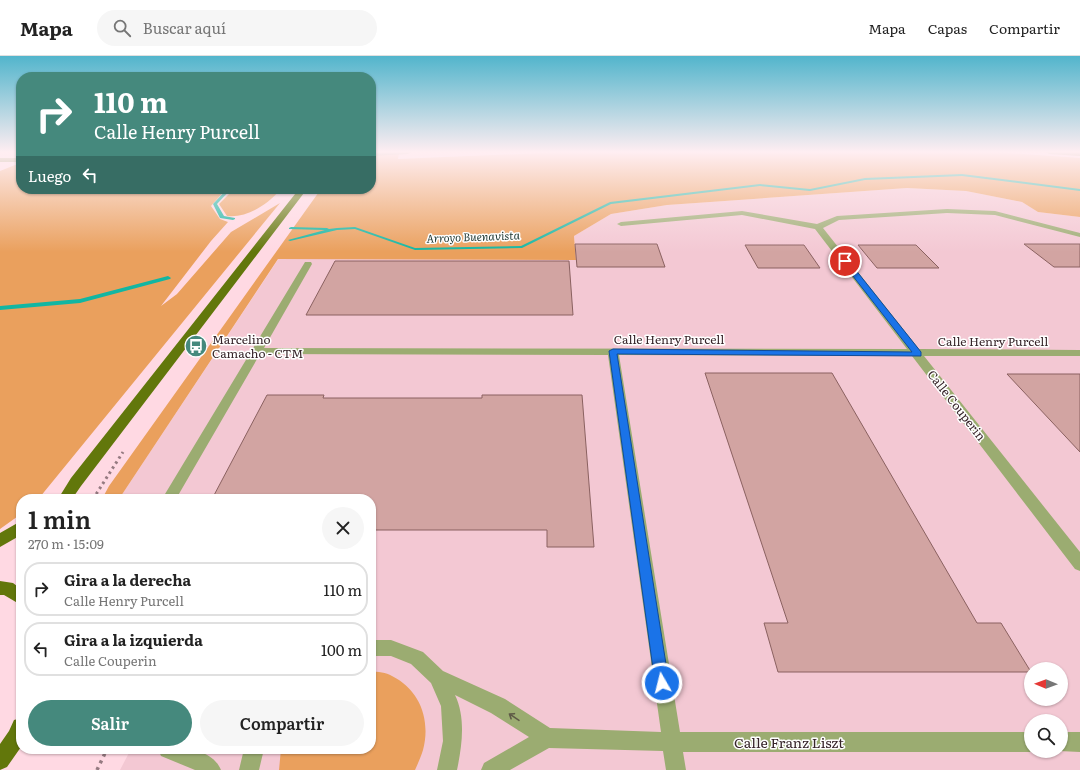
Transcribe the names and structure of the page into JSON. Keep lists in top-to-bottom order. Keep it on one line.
{"streets":{"street":["Calle Henry Purcell","Calle Couperin","Calle Franz Liszt"]},"crossings":[["Calle Henry Purcell","Calle Couperin"]],"water":["Arroyo Buenavista"],"places":{"bus stop":["Marcelino Camacho - CTM"]},"north":"left","page":{"header":"Mapa","search":"Buscar aquí","nav":["Mapa","Capas","Compartir"],"turn":["110 m","Calle Henry Purcell"],"then":"Luego","heading":["1 min","270 m · 15:09"],"list":[{"name":"Gira a la derecha","note":"Calle Henry Purcell","value":"110 m"},{"name":"Gira a la izquierda","note":"Calle Couperin","value":"100 m"}],"buttons":["Salir","Compartir"]}}
